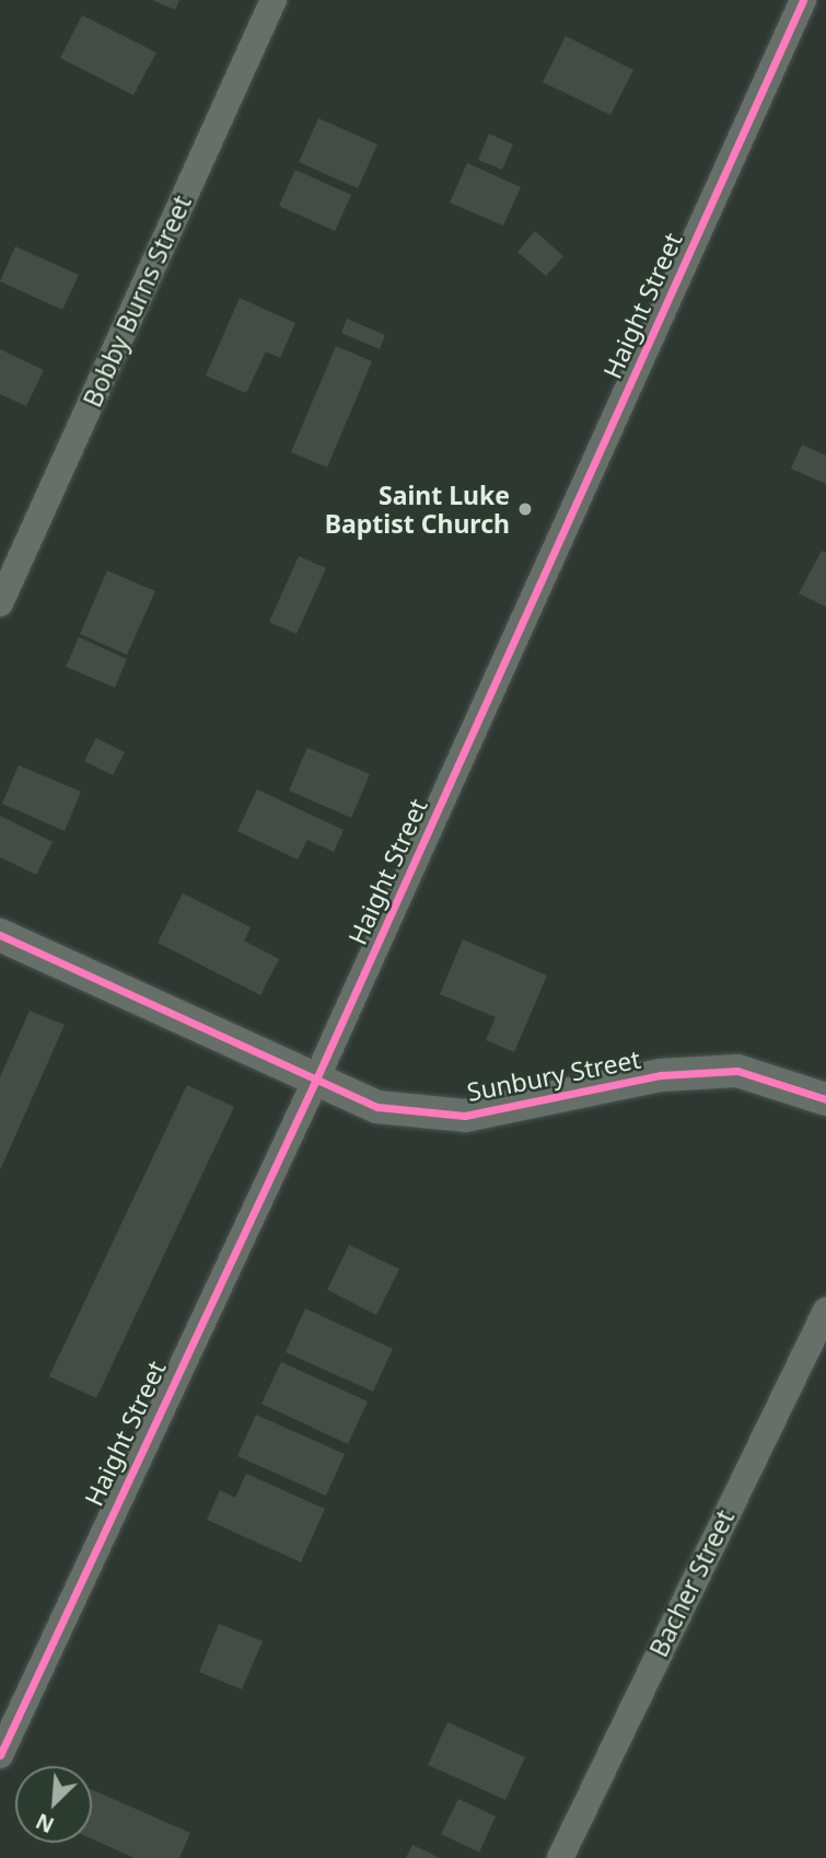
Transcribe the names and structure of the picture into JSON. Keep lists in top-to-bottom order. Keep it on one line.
{"streets":{"street":["Bobby Burns Street","Haight Street","Sunbury Street","Bacher Street"]},"crossings":[["Haight Street","Sunbury Street"]],"places":["Saint Luke Baptist Church"],"north":"bottom left"}
